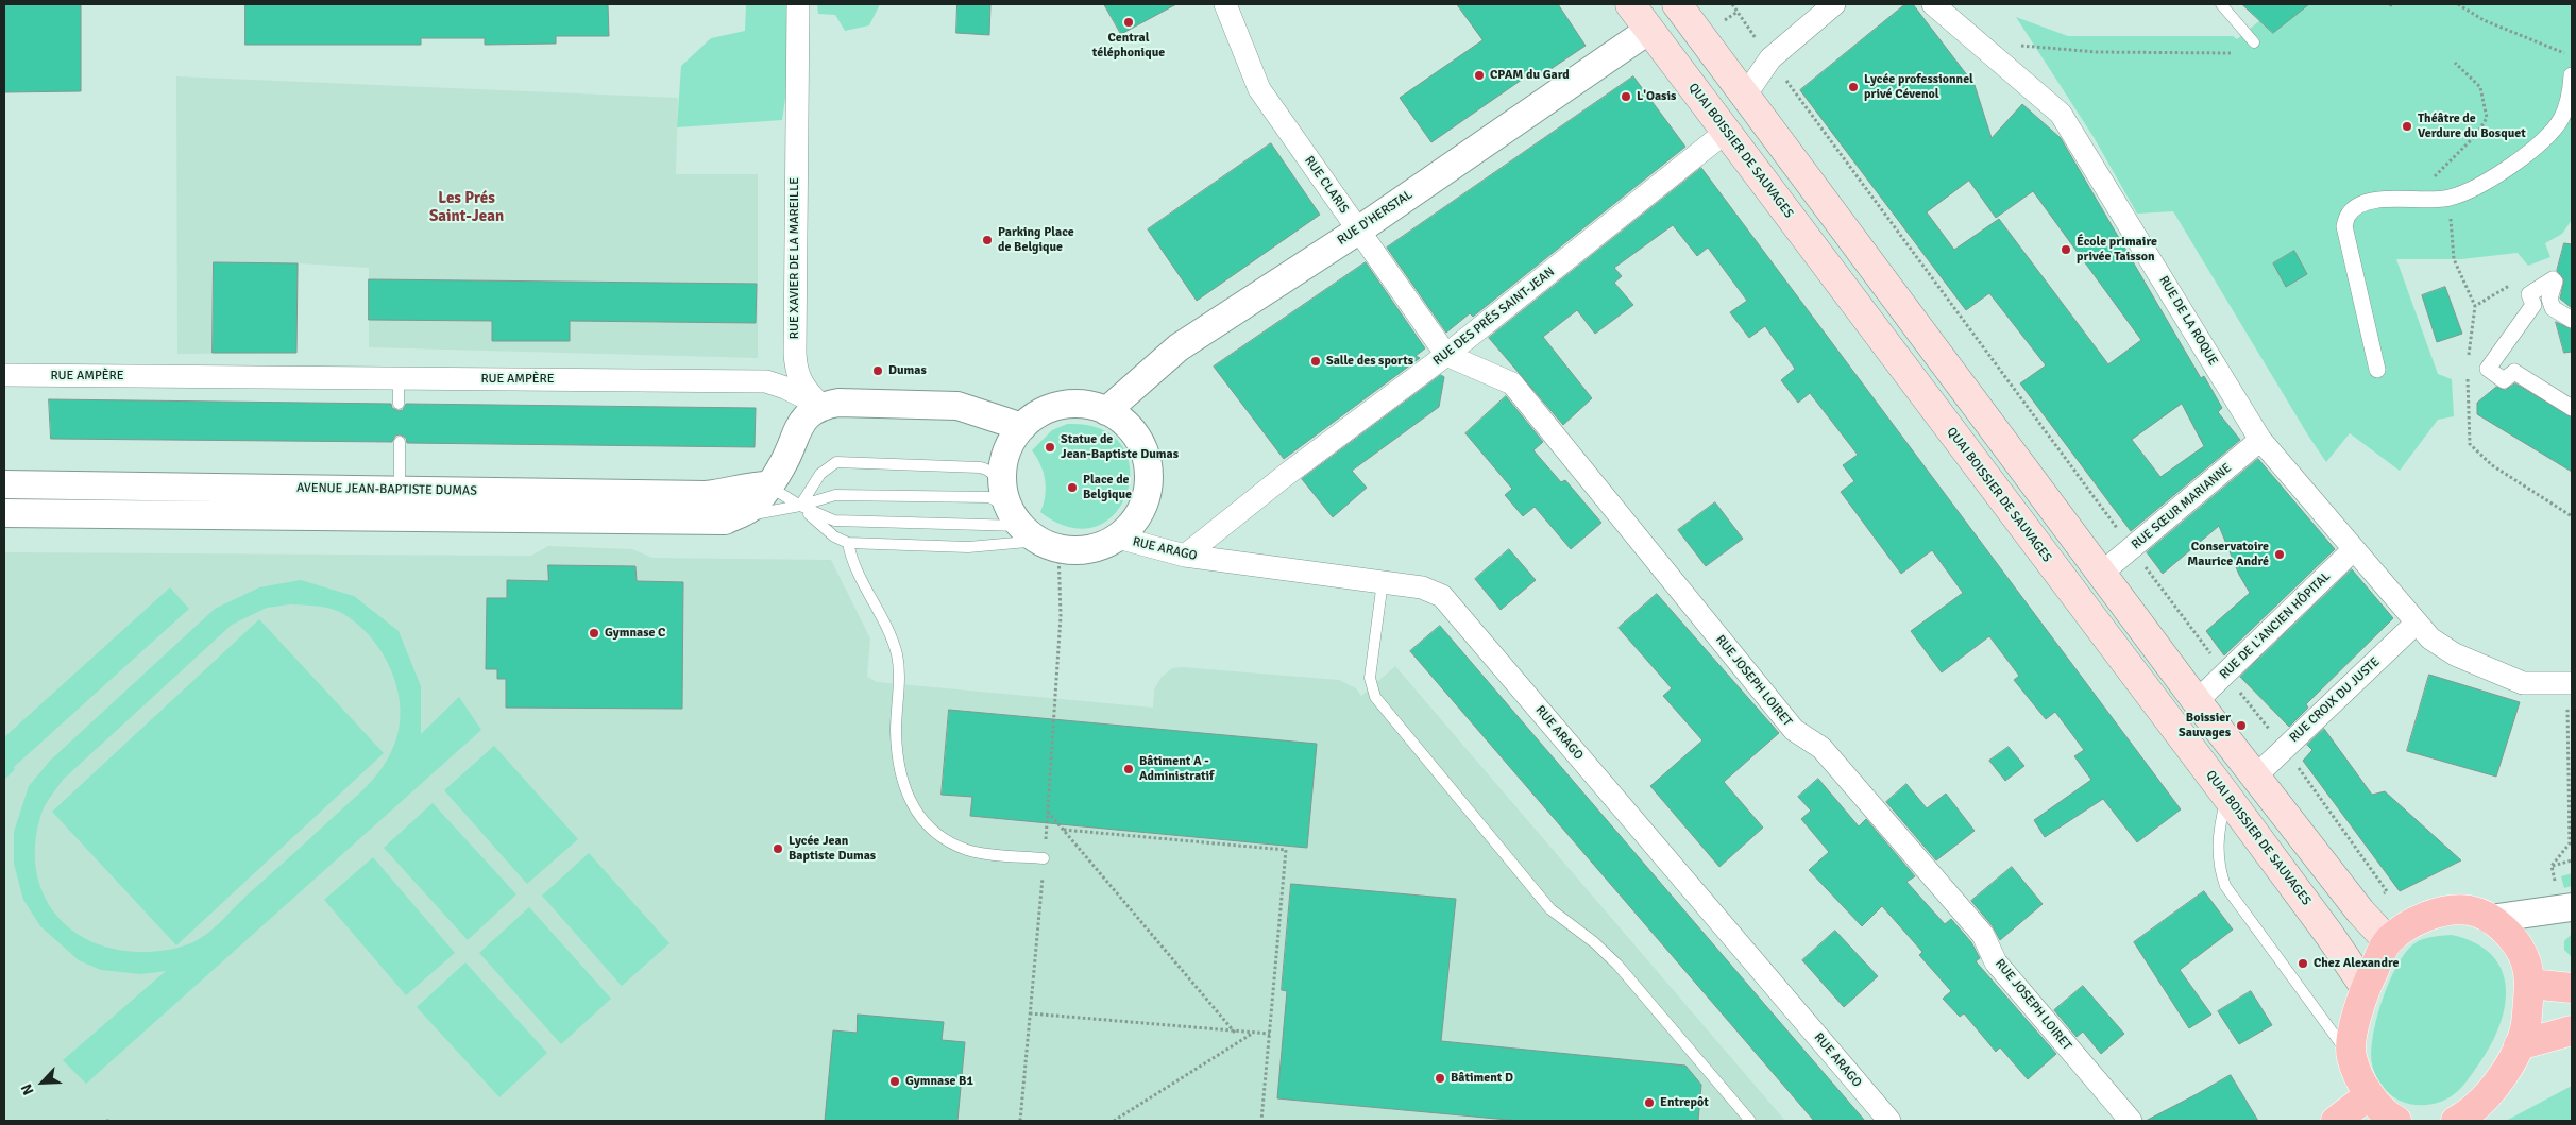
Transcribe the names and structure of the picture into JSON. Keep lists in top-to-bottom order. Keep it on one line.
{"streets":{"main road":["QUAI BOISSIER DE SAUVAGES"],"street":["RUE CLARIS","RUE D'HERSTAL","RUE XAVIER DE LA MAREILLE","RUE DES PRÉS SAINT-JEAN","RUE DE LA ROQUE","RUE AMPÈRE","AVENUE JEAN-BAPTISTE DUMAS","RUE SŒUR MARIANNE","RUE ARAGO","RUE DE L'ANCIEN HÔPITAL","RUE JOSEPH LOIRET","RUE CROIX DU JUSTE"]},"crossings":[["QUAI BOISSIER DE SAUVAGES","RUE D'HERSTAL"],["QUAI BOISSIER DE SAUVAGES","RUE DES PRÉS SAINT-JEAN"],["RUE CLARIS","RUE D'HERSTAL"],["RUE CLARIS","RUE DES PRÉS SAINT-JEAN"],["RUE CLARIS","RUE JOSEPH LOIRET"],["RUE D'HERSTAL","AVENUE JEAN-BAPTISTE DUMAS"],["RUE D'HERSTAL","RUE ARAGO"],["RUE XAVIER DE LA MAREILLE","RUE AMPÈRE"],["RUE DES PRÉS SAINT-JEAN","RUE ARAGO"],["RUE DES PRÉS SAINT-JEAN","RUE JOSEPH LOIRET"],["RUE DE LA ROQUE","RUE SŒUR MARIANNE"],["RUE DE LA ROQUE","RUE DE L'ANCIEN HÔPITAL"],["RUE DE LA ROQUE","RUE CROIX DU JUSTE"],["AVENUE JEAN-BAPTISTE DUMAS","RUE ARAGO"]],"districts":["Les Prés Saint-Jean"],"places":["Central téléphonique","CPAM du Gard","Lycée professionnel privé Cévenol","L'Oasis","Théâtre de Verdure du Bosquet","Parking Place de Belgique","École primaire privée Taisson","Salle des sports","Dumas","Statue de Jean-Baptiste Dumas","Place de Belgique","Conservatoire Maurice André","Gymnase C","Boissier Sauvages","Bâtiment A - Administratif","Lycée Jean Baptiste Dumas","Chez Alexandre","Bâtiment D","Gymnase B1","Entrepôt"],"north":"bottom left"}
